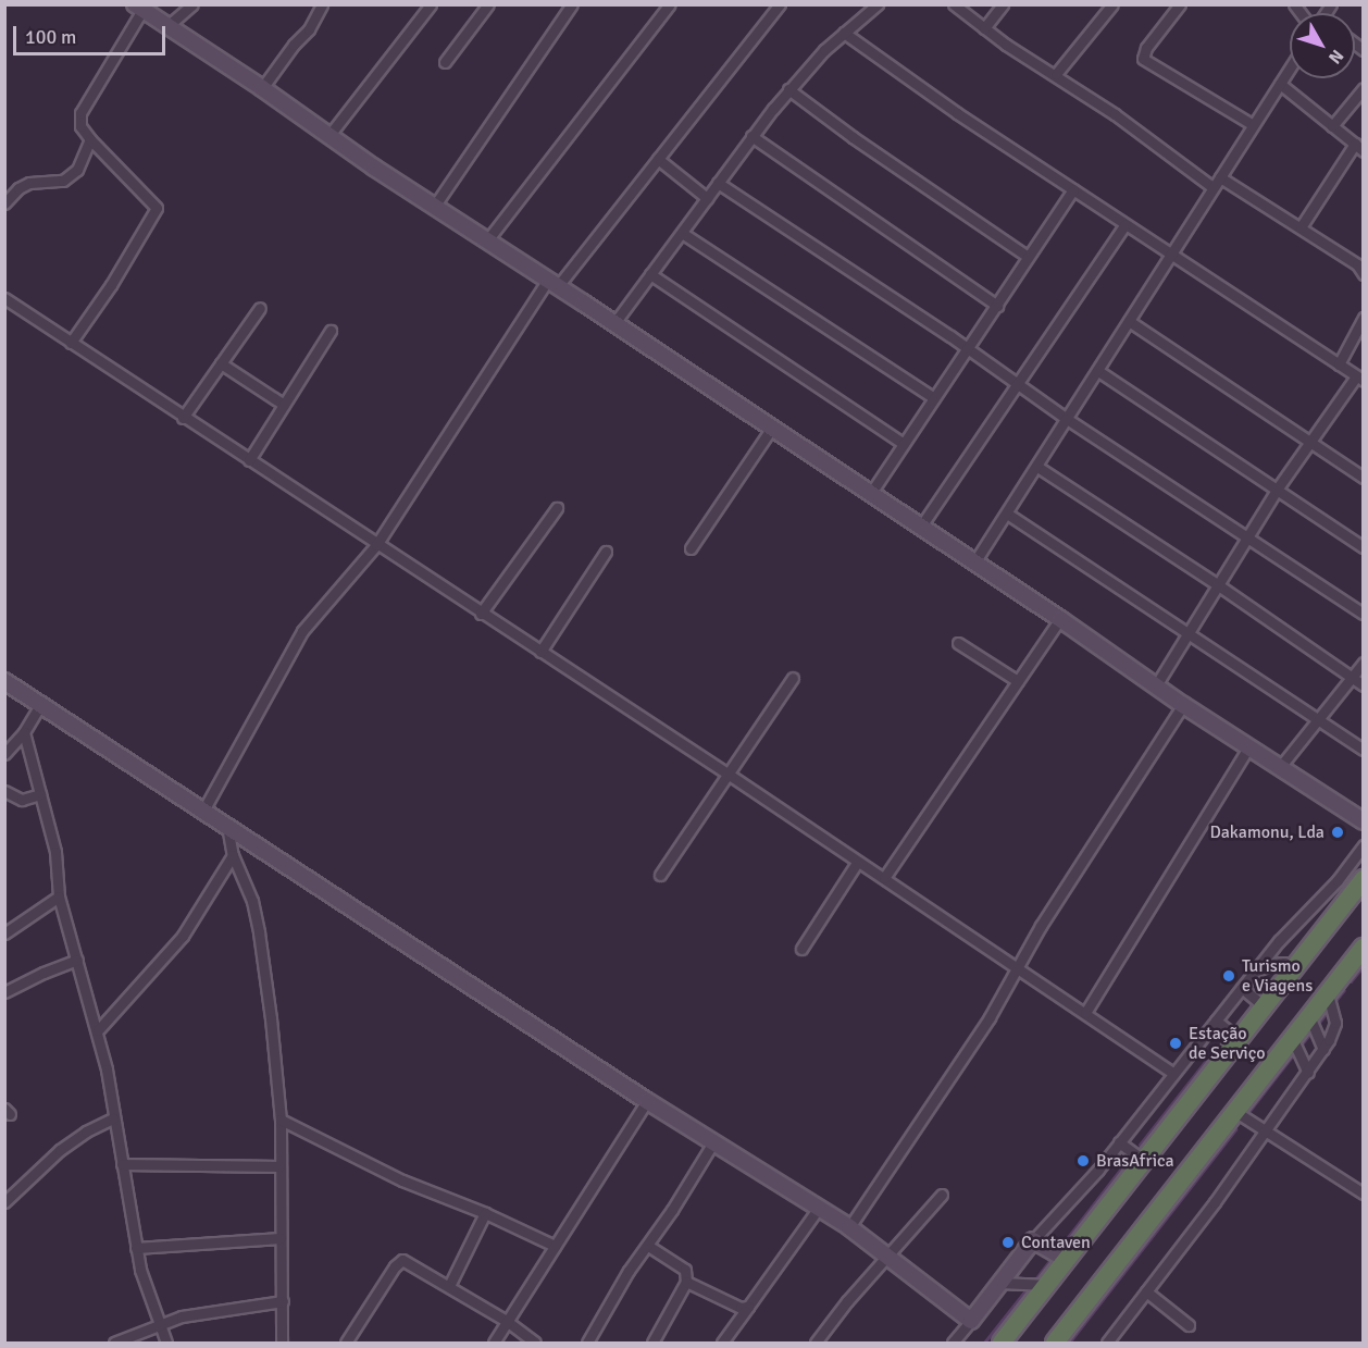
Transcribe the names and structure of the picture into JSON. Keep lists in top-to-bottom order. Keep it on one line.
{"places":["Dakamonu, Lda","Turismo e Viagens","Estação de Serviço","BrasAfrica","Contaven"],"scale_bar":"100 m","north":"bottom right"}
